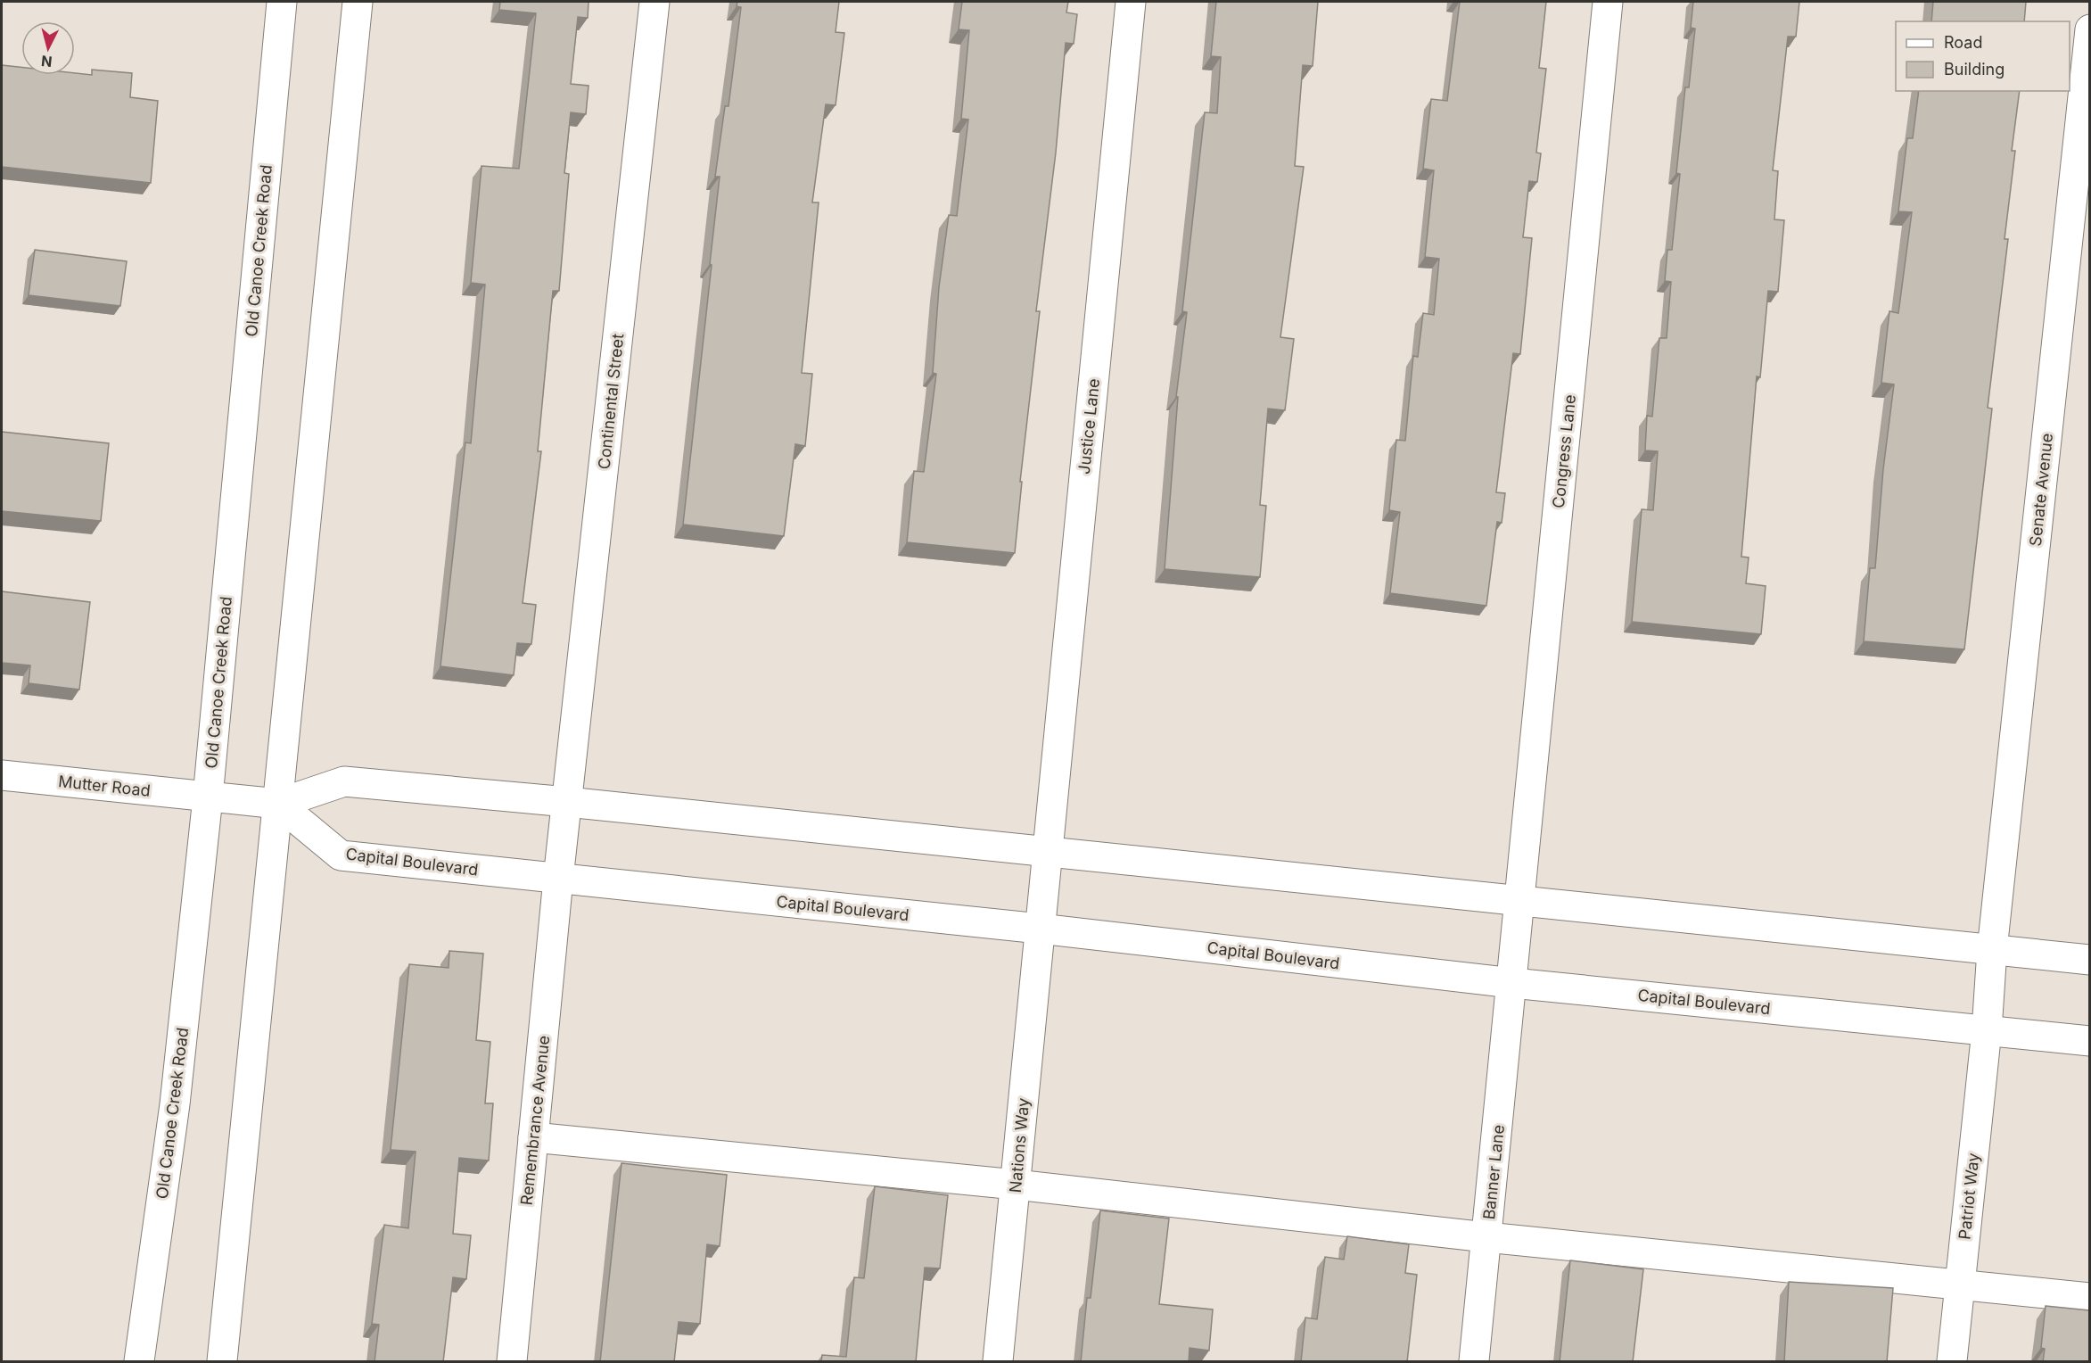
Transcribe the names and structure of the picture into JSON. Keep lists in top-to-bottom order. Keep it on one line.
{"streets":{"street":["Old Canoe Creek Road","Continental Street","Justice Lane","Congress Lane","Senate Avenue","Mutter Road","Capital Boulevard","Remembrance Avenue","Nations Way","Banner Lane","Patriot Way"]},"crossings":[["Old Canoe Creek Road","Mutter Road"],["Continental Street","Capital Boulevard"],["Continental Street","Remembrance Avenue"],["Justice Lane","Capital Boulevard"],["Justice Lane","Nations Way"],["Congress Lane","Capital Boulevard"],["Congress Lane","Banner Lane"],["Senate Avenue","Capital Boulevard"],["Senate Avenue","Patriot Way"],["Mutter Road","Capital Boulevard"],["Capital Boulevard","Remembrance Avenue"],["Capital Boulevard","Nations Way"],["Capital Boulevard","Banner Lane"],["Capital Boulevard","Patriot Way"]],"legend":["Road","Building"],"north":"bottom"}
